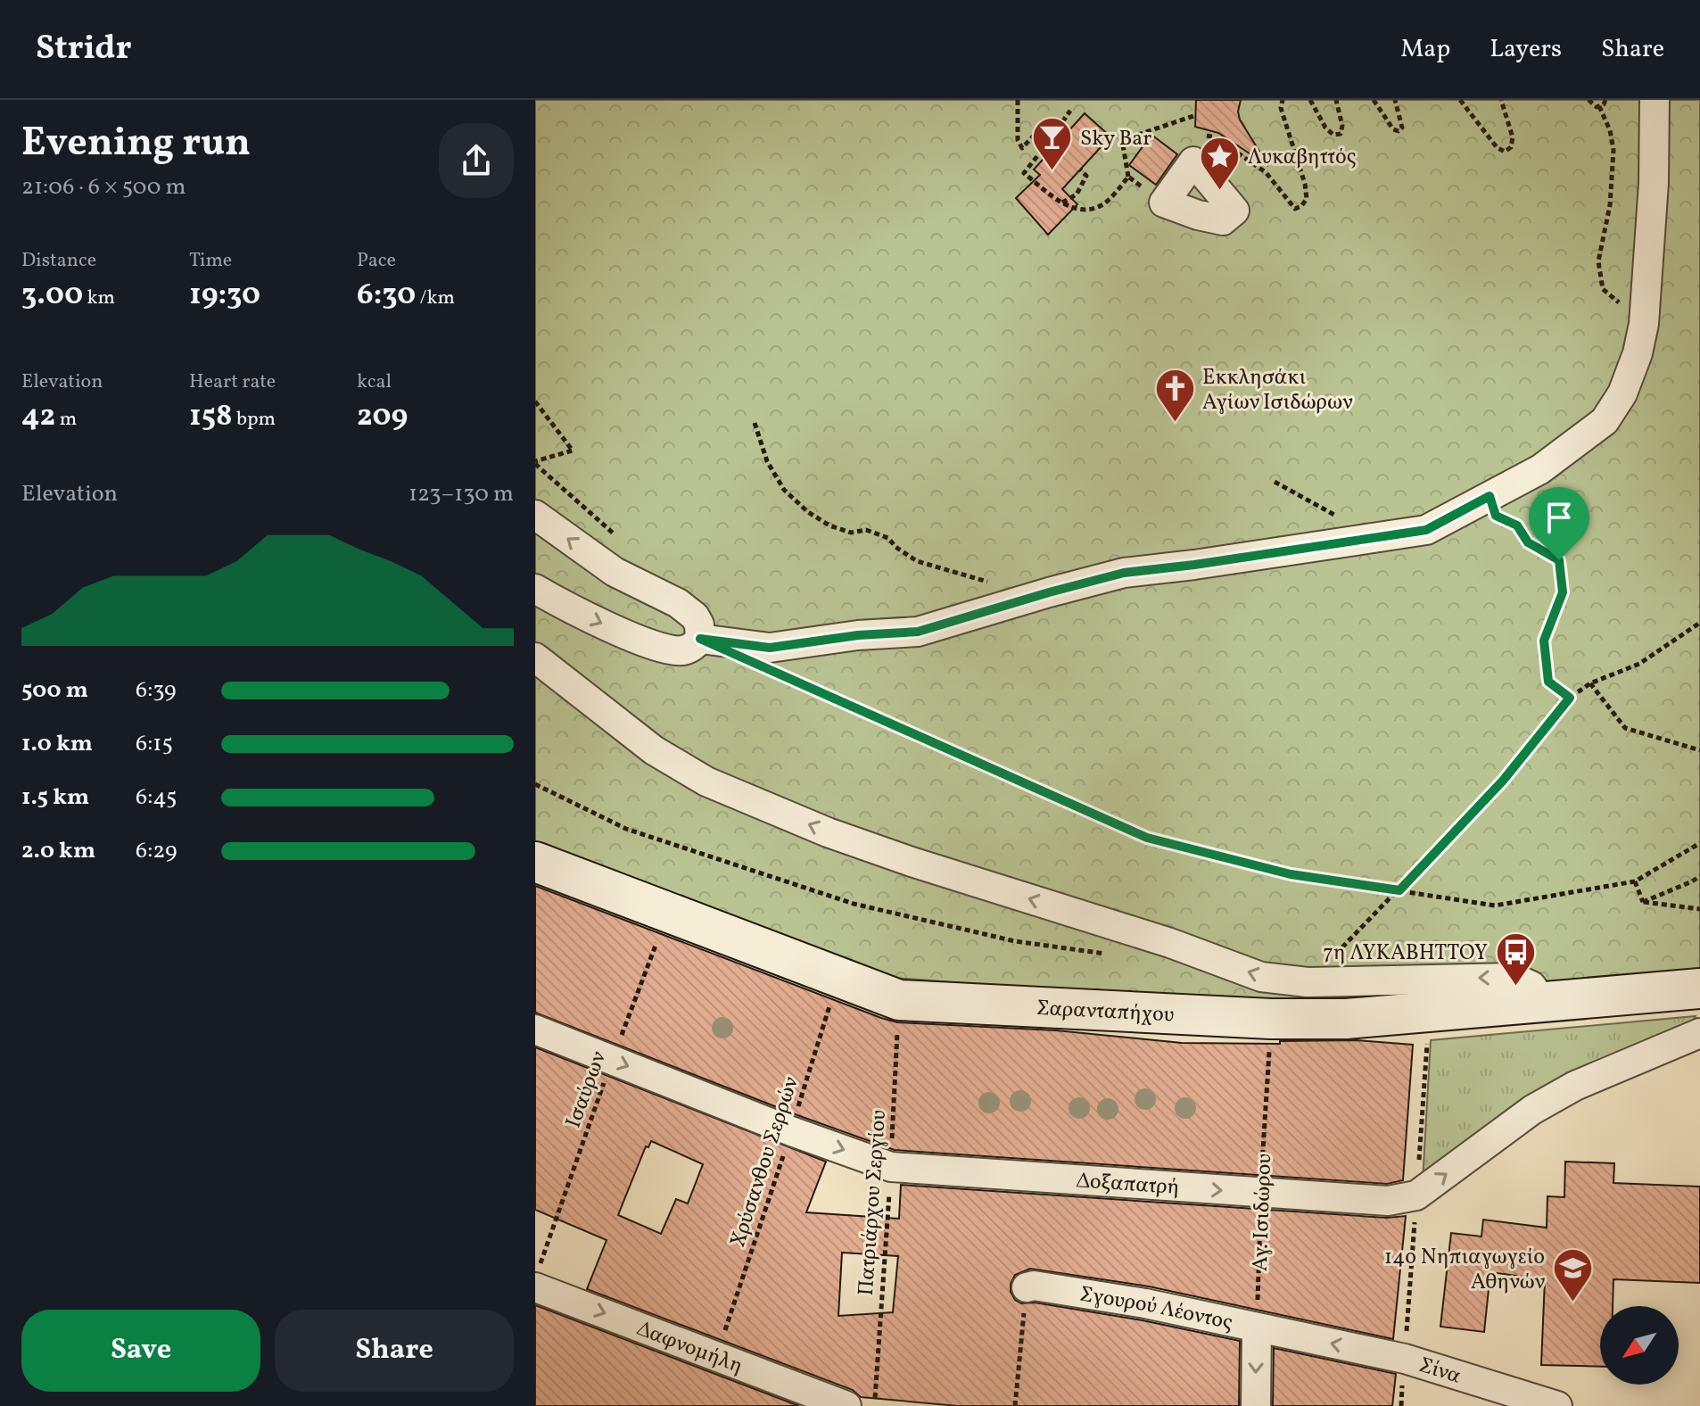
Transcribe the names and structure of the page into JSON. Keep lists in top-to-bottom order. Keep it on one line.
{"streets":{"street":["Σαρανταπήχου","Δοξαπατρή","Σγουρού Λέοντος","Δαφνομήλη","Σίνα"],"path":["Ισαύρων","Χρύσανθου Σερρών","Πατριάρχου Σεργίου","Αγ. Ισιδώρου"]},"crossings":[["Σαρανταπήχου","Ισαύρων"],["Σαρανταπήχου","Χρύσανθου Σερρών"],["Σαρανταπήχου","Πατριάρχου Σεργίου"],["Σαρανταπήχου","Αγ. Ισιδώρου"],["Ισαύρων","Δοξαπατρή"],["Ισαύρων","Δαφνομήλη"],["Χρύσανθου Σερρών","Δοξαπατρή"],["Χρύσανθου Σερρών","Δαφνομήλη"],["Δοξαπατρή","Πατριάρχου Σεργίου"],["Δοξαπατρή","Αγ. Ισιδώρου"],["Αγ. Ισιδώρου","Σγουρού Λέοντος"],["Σγουρού Λέοντος","Σίνα"]],"one_way":["Σγουρού Λέοντος","Δαφνομήλη"],"places":{"bar":["Sky Bar"],"place":["Λυκαβηττός"],"church":["Εκκλησάκι Αγίων Ισιδώρων"],"bus stop":["7η ΛΥΚΑΒΗΤΤΟΥ"],"school or university":["14ο Νηπιαγωγείο Αθηνών"]},"north":"bottom left","page":{"header":"Stridr","nav":["Map","Layers","Share"],"heading":["Evening run","21:06 · 6 × 500 m"],"stats":[["Distance","3.00 km"],["Time","19:30"],["Pace","6:30 /km"],["Elevation","42 m"],["Heart rate","158 bpm"],["kcal","209"]],"chart":["Elevation","123–130 m"],"list":[{"name":"500 m","note":"6:39"},{"name":"1.0 km","note":"6:15"},{"name":"1.5 km","note":"6:45"},{"name":"2.0 km","note":"6:29"}],"buttons":["Save","Share"]}}
